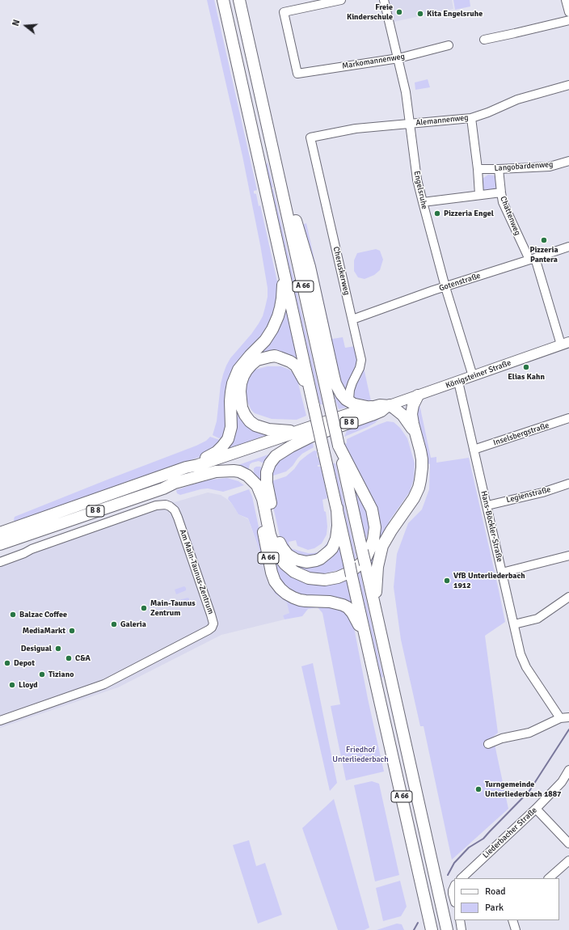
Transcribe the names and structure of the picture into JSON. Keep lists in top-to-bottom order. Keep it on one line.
{"streets":{"highway":["A 66","B 8"],"main road":["Königsteiner Straße"],"street":["Markomannenweg","Alemannenweg","Langobardenweg","Engelsruhe","Chattenweg","Cheruskerweg","Gotenstraße","Inselsbergstraße","Legienstraße","Hans-Böckler-Straße","Am Main-Taunus-Zentrum","Liederbacher Straße"]},"crossings":[["Markomannenweg","Engelsruhe"],["Alemannenweg","Engelsruhe"],["Alemannenweg","Cheruskerweg"],["Langobardenweg","Chattenweg"],["Engelsruhe","Gotenstraße"],["Engelsruhe","Königsteiner Straße"],["Chattenweg","Gotenstraße"],["Chattenweg","Königsteiner Straße"],["Cheruskerweg","Gotenstraße"],["A 66","B 8"],["Königsteiner Straße","B 8"],["Königsteiner Straße","Hans-Böckler-Straße"],["Inselsbergstraße","Hans-Böckler-Straße"],["Legienstraße","Hans-Böckler-Straße"]],"parks":["Friedhof Unterliederbach"],"places":["Freie Kinderschule","Kita Engelsruhe","Pizzeria Engel","Pizzeria Pantera","Elias Kahn","VfB Unterliederbach 1912","Main-Taunus Zentrum","Balzac Coffee","Galeria","MediaMarkt","Desigual","C&A","Depot","Tiziano","Lloyd","Turngemeinde Unterliederbach 1887"],"legend":["Road","Park"],"north":"left"}
